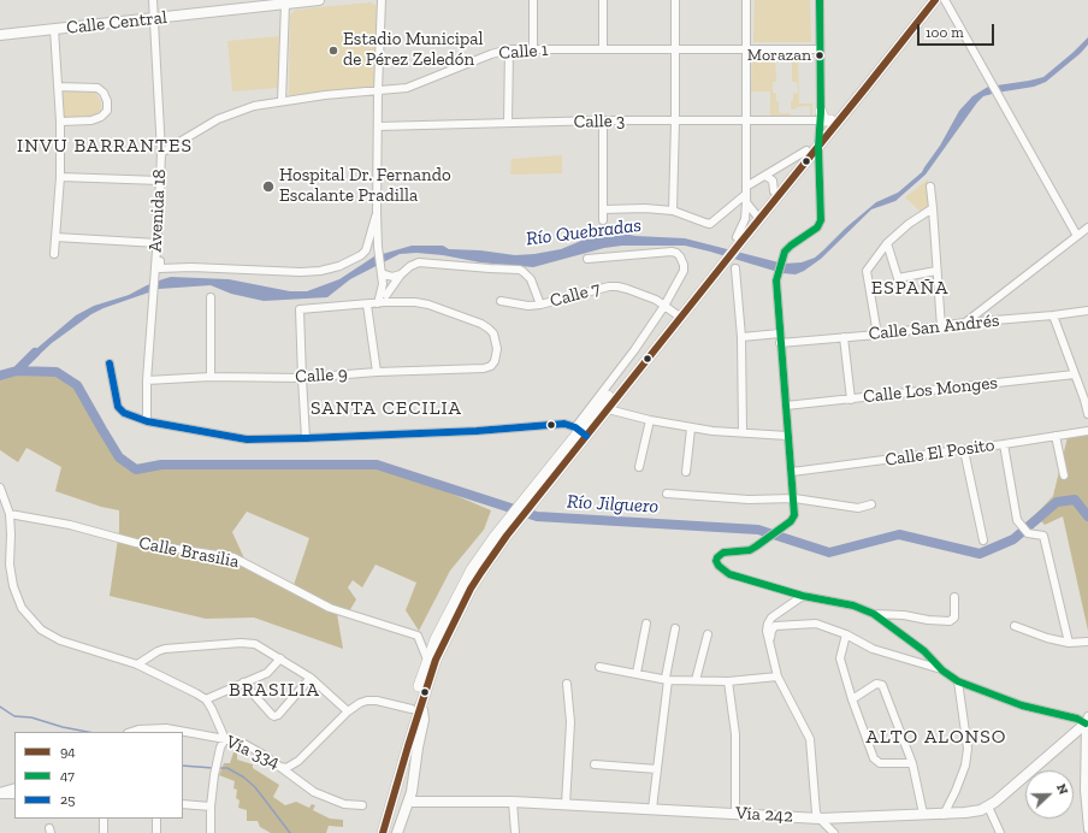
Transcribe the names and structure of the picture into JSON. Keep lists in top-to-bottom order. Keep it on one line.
{"streets":{"main road":["Calle Central","Vía 242"],"street":["Calle 1","Calle 3","Avenida 18","Calle 7","Calle San Andrés","Calle 9","Calle Los Monges","Calle El Posito","Calle Brasilia","Vía 334"]},"crossings":[["Calle Central","Avenida 18"],["Calle 1","Avenida 18"],["Avenida 18","Calle 9"]],"districts":["INVU BARRANTES","ESPAÑA","SANTA CECILIA","BRASILIA","ALTO ALONSO"],"water":["Río Quebradas","Río Jilguero"],"places":["Estadio Municipal de Pérez Zeledón","Morazan","Hospital Dr. Fernando Escalante Pradilla"],"lines":["transit line 94","transit line 47","transit line 25"],"legend":["94","47","25"],"scale_bar":"100 m","north":"right"}
